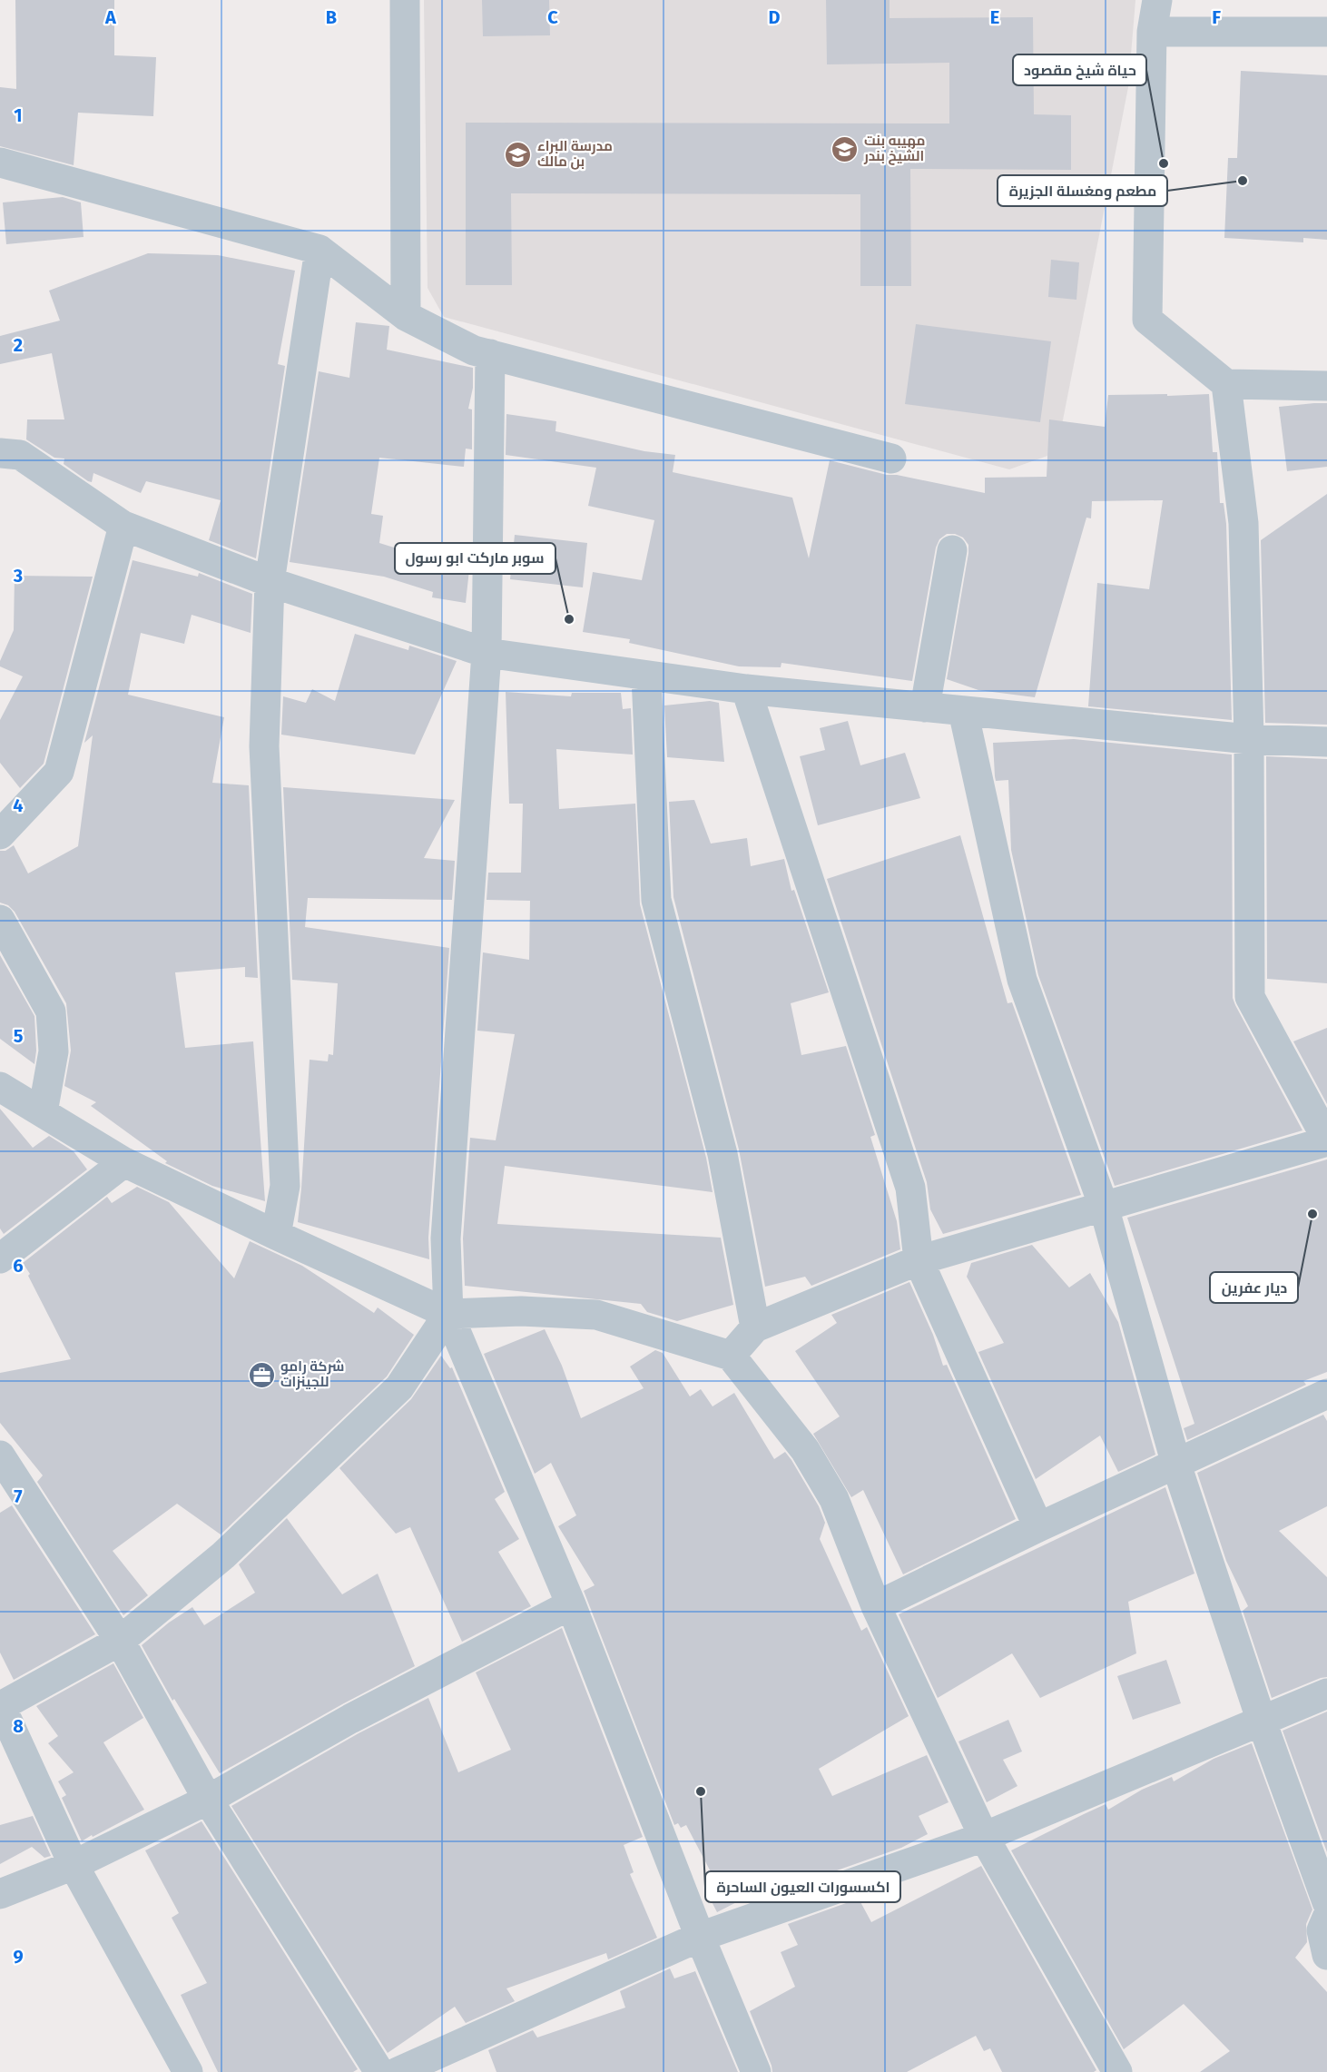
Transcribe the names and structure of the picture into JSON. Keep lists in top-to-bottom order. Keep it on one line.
{"places":{"school or university":["مهيبه بنت الشيخ بندر","مدرسة البراء بن مالك"],"other":["حياة شيخ مقصود","مطعم ومغسلة الجزيرة","سوبر ماركت ابو رسول","ديار عفرين","اكسسورات العيون الساحرة"],"office":["شركة رامو للجينزات"]},"grid":{"columns":["A","B","C","D","E","F"],"rows":["1","2","3","4","5","6","7","8","9"]}}
